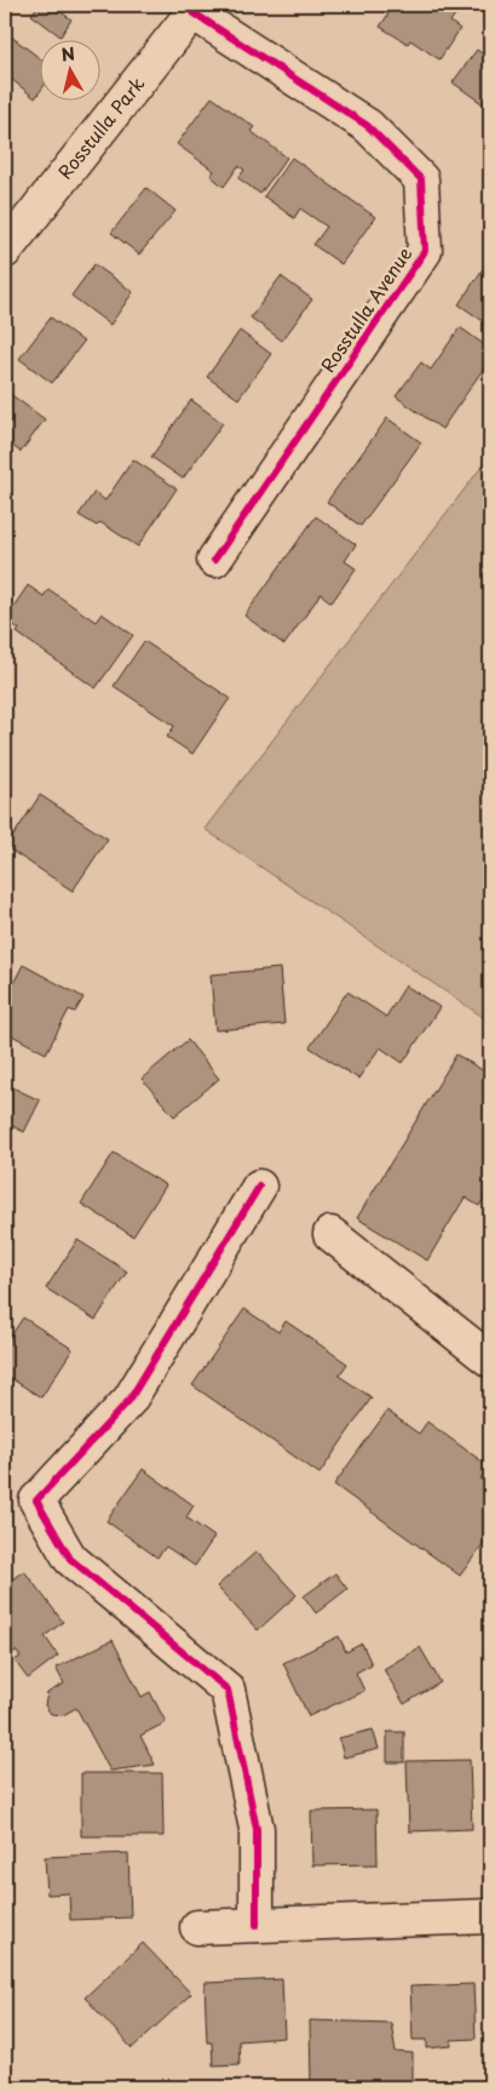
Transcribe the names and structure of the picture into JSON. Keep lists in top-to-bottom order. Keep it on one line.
{"streets":{"street":["Rosstulla Park","Rosstulla Avenue"]},"crossings":[["Rosstulla Park","Rosstulla Avenue"]],"north":"top"}
